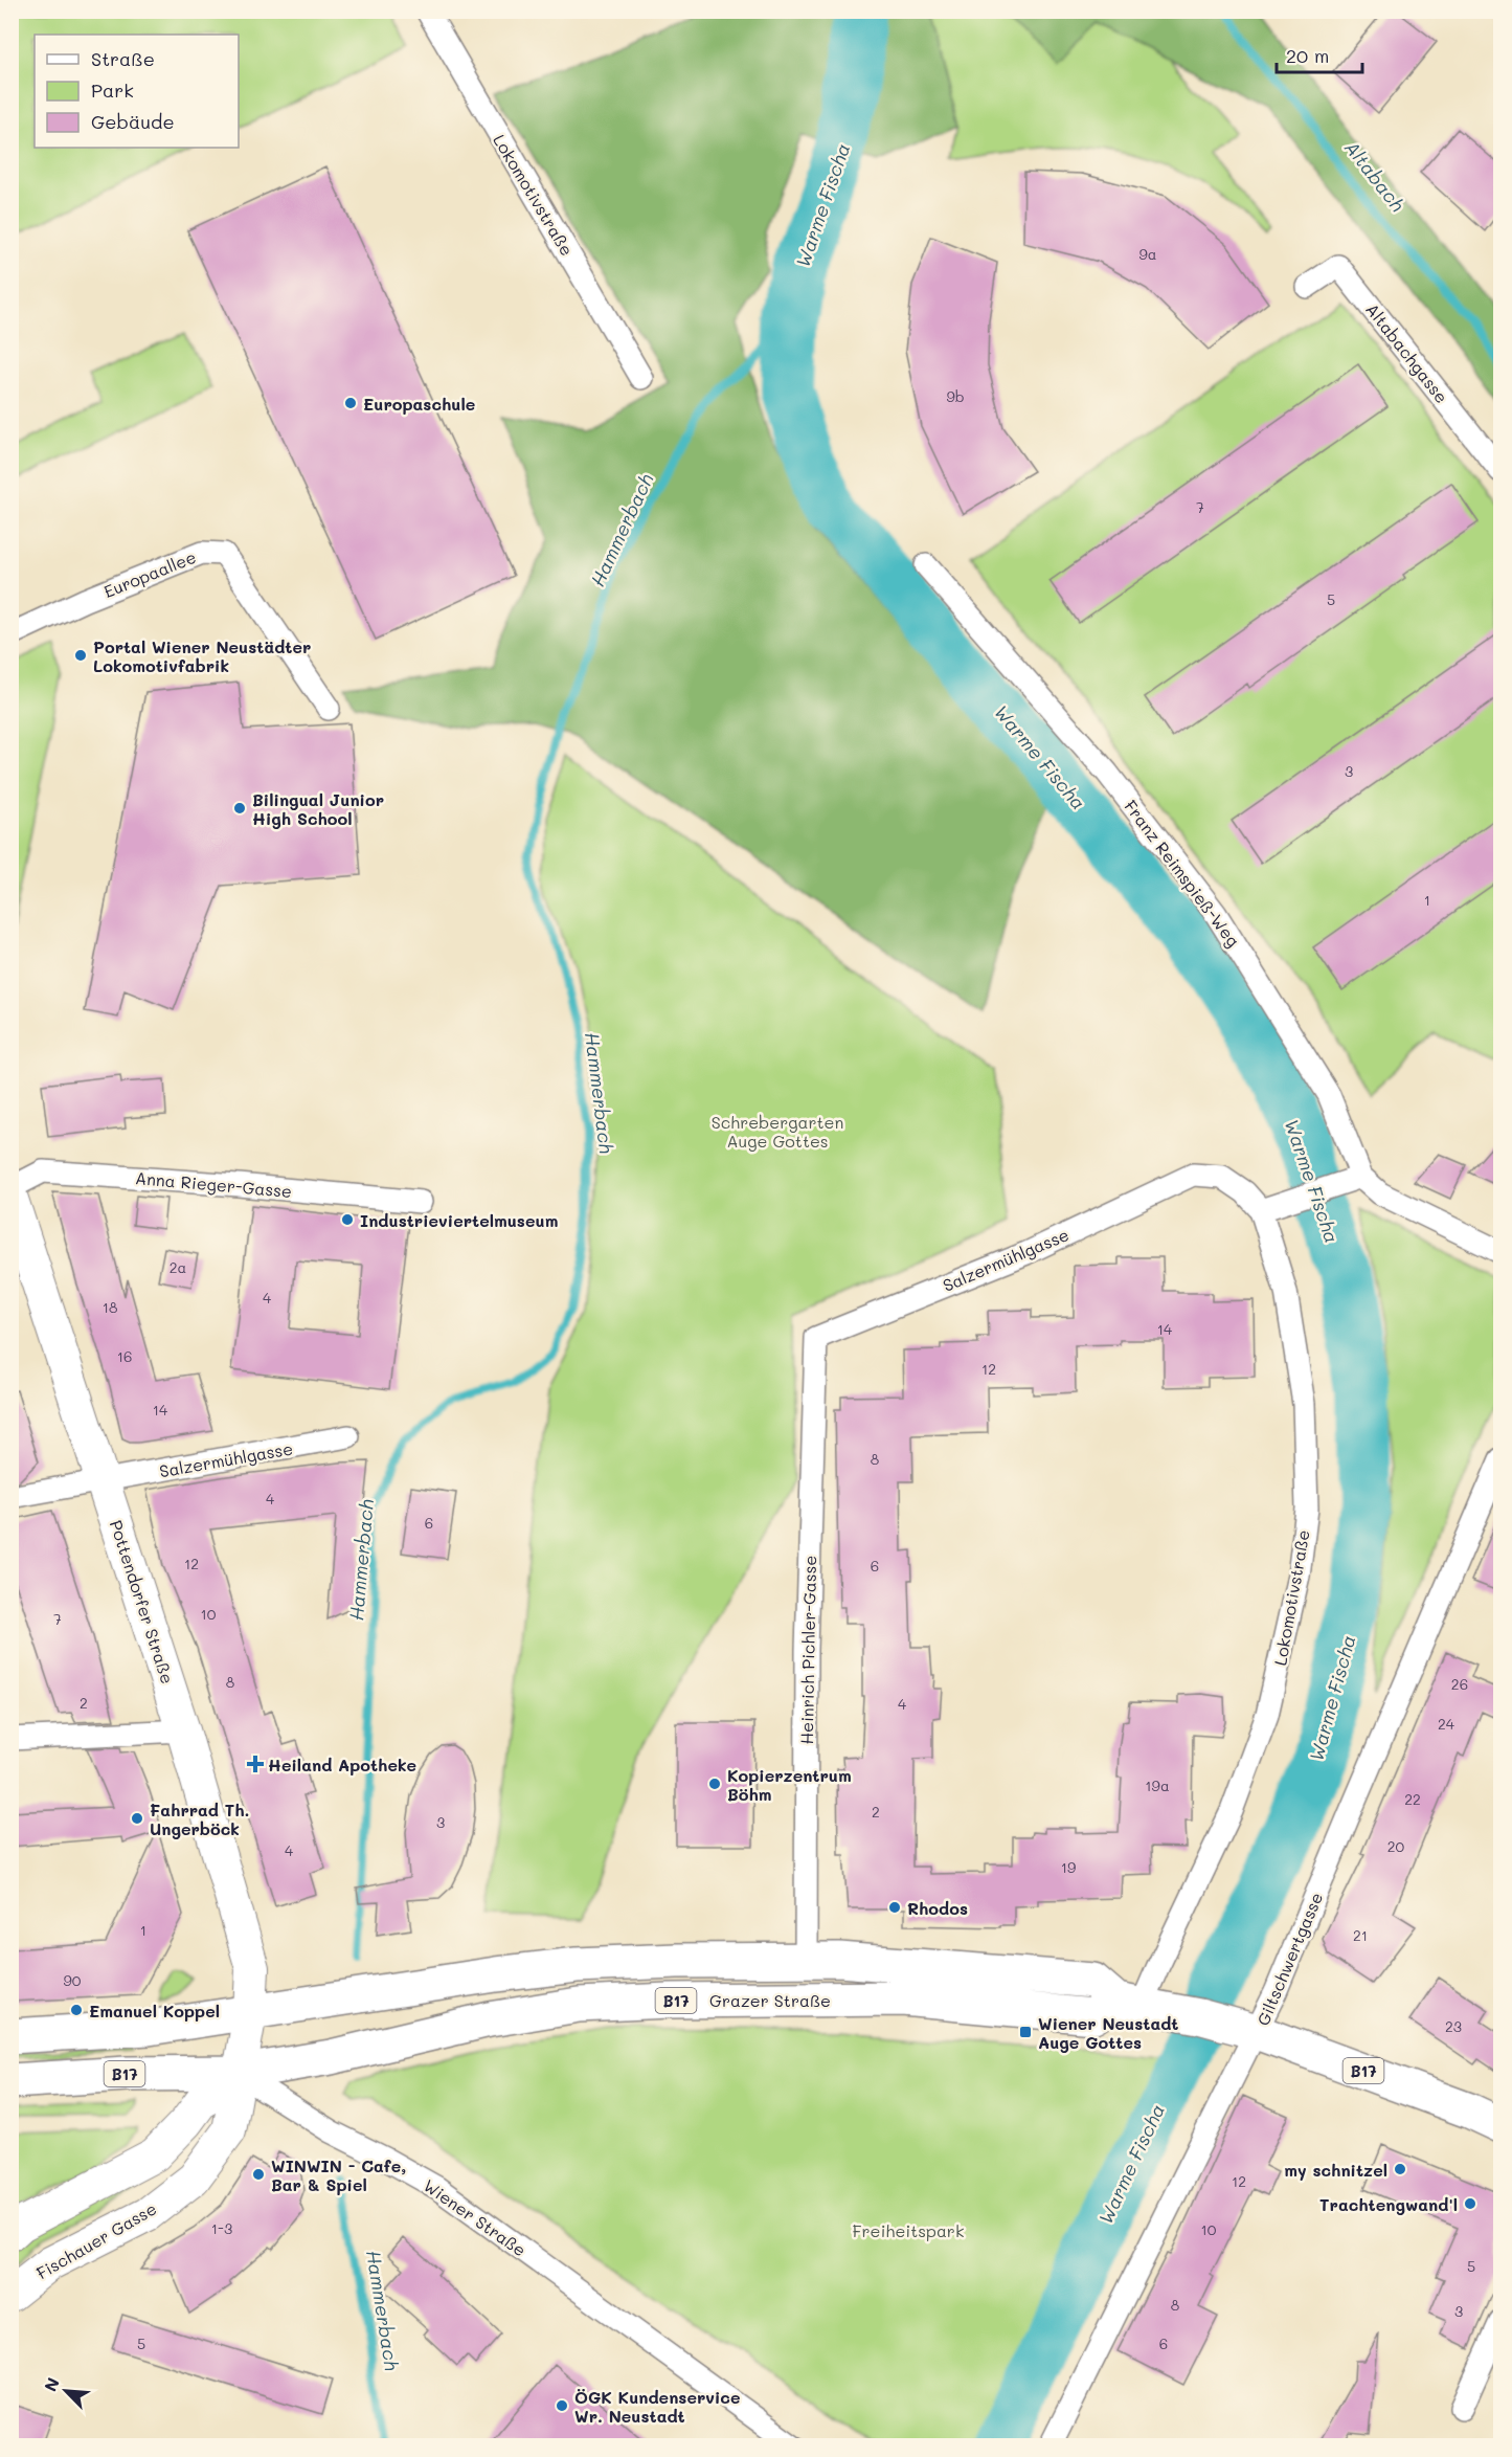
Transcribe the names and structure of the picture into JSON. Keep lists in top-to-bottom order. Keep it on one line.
{"streets":{"main road":["Pottendorfer Straße","Grazer Straße","B17","Fischauer Gasse"],"street":["Lokomotivstraße","Altabachgasse","Europaallee","Franz Reimspieß-Weg","Anna Rieger-Gasse","Salzermühlgasse","Heinrich Pichler-Gasse","Giltschwertgasse","Wiener Straße"]},"crossings":[["Lokomotivstraße","Salzermühlgasse"],["Lokomotivstraße","Grazer Straße"],["Lokomotivstraße","B17"],["Salzermühlgasse","Pottendorfer Straße"],["Salzermühlgasse","Heinrich Pichler-Gasse"],["Pottendorfer Straße","B17"],["Pottendorfer Straße","Fischauer Gasse"],["Heinrich Pichler-Gasse","B17"],["Giltschwertgasse","B17"],["Grazer Straße","B17"],["Grazer Straße","Wiener Straße"],["Grazer Straße","Fischauer Gasse"],["B17","Wiener Straße"],["B17","Fischauer Gasse"],["Wiener Straße","Fischauer Gasse"]],"water":["Altabach","Warme Fischa","Hammerbach"],"parks":["Schrebergarten Auge Gottes","Freiheitspark"],"places":{"other":["Europaschule","Portal Wiener Neustädter Lokomotivfabrik","Bilingual Junior High School","Industrieviertelmuseum","Kopierzentrum Böhm","Fahrrad Th. Ungerböck","Rhodos","Emanuel Koppel","my schnitzel","WINWIN - Cafe, Bar & Spiel","Trachtengwand'l","ÖGK Kundenservice Wr. Neustadt"],"health":["Heiland Apotheke"],"transit":["Wiener Neustadt Auge Gottes"]},"house_numbers":["9a","9b","7","5","3","1","2a","4","18","14","16","12","14","8","4","6","12","6","10","7","8","26","2","4","24","19a","22","2","3","20","4","19","1","21","90","23","12","1-3","10","5","8","3","5","6"],"legend":["Straße","Park","Gebäude"],"scale_bar":"20 m","north":"top left"}
